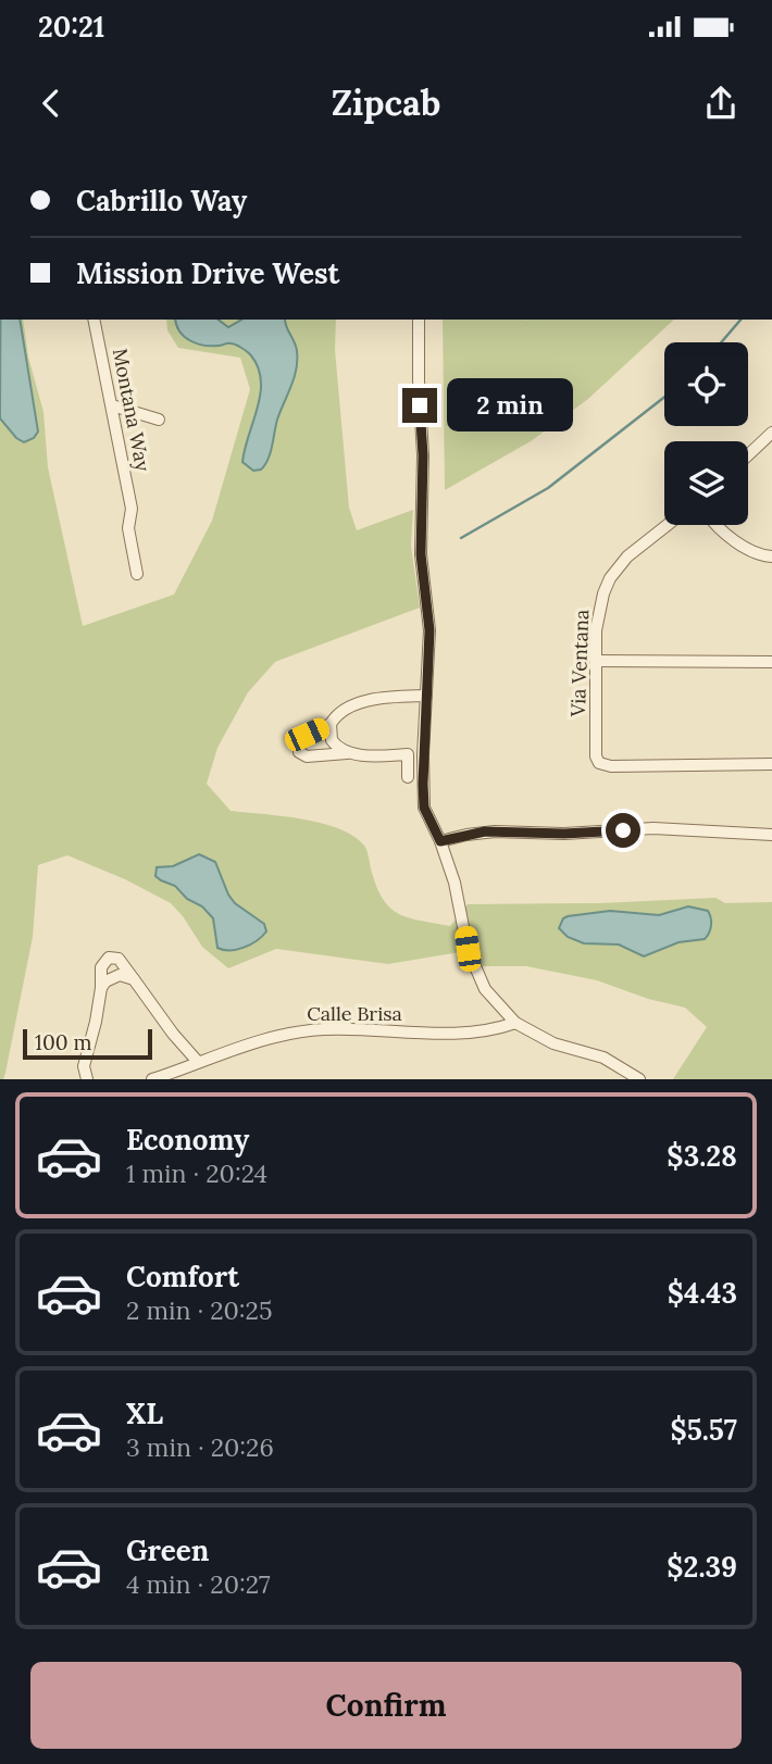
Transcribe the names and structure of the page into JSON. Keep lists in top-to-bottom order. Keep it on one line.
{"streets":{"street":["Montana Way","Via Ventana","Calle Brisa"]},"scale_bar":"100 m","page":{"status":"20:21","header":"Zipcab","banner":["Cabrillo Way","Mission Drive West"],"bubble":"2 min","scale":"100 m","list":[{"name":"Economy","note":"1 min · 20:24","value":"$3.28"},{"name":"Comfort","note":"2 min · 20:25","value":"$4.43"},{"name":"XL","note":"3 min · 20:26","value":"$5.57"},{"name":"Green","note":"4 min · 20:27","value":"$2.39"}],"buttons":"Confirm"}}
